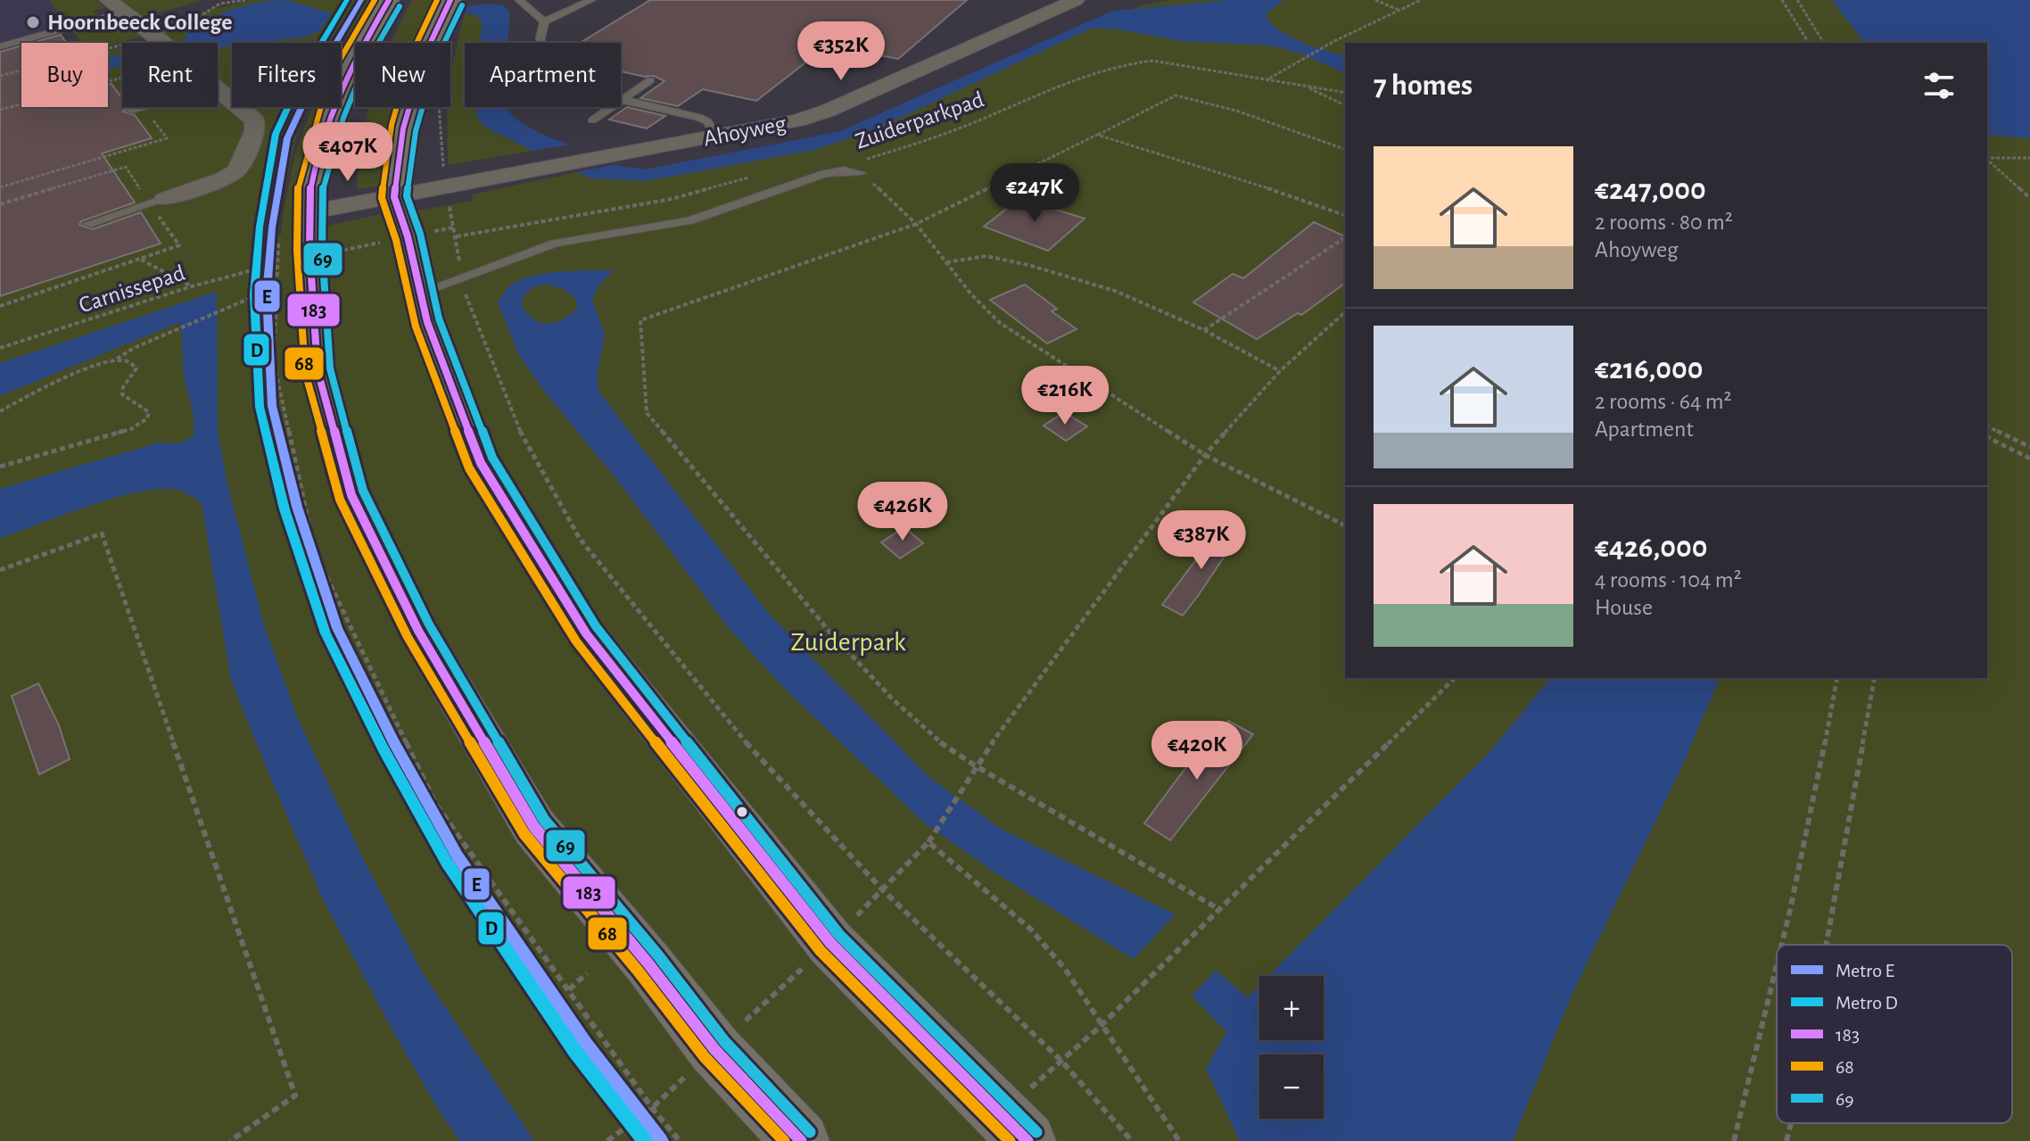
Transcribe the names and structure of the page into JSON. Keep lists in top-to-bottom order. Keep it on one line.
{"streets":{"street":["Ahoyweg"],"path":["Zuiderparkpad","Carnissepad"]},"parks":["Zuiderpark"],"places":["Hoornbeeck College"],"lines":["metro line E","metro line D","transit line 183","transit line 68","transit line 69"],"legend":["Metro E","Metro D","183","68","69"],"page":{"price":["€352K","€407K","€247K","€216K","€426K","€387K","€420K"],"chip":["Buy","Rent","Filters","New","Apartment"],"heading":"7 homes","list":[{"name":"€247,000","note":"2 rooms · 80 m² · Ahoyweg"},{"name":"€216,000","note":"2 rooms · 64 m² · Apartment"},{"name":"€426,000","note":"4 rooms · 104 m² · House"}],"map_buttons":["+","−"]}}
